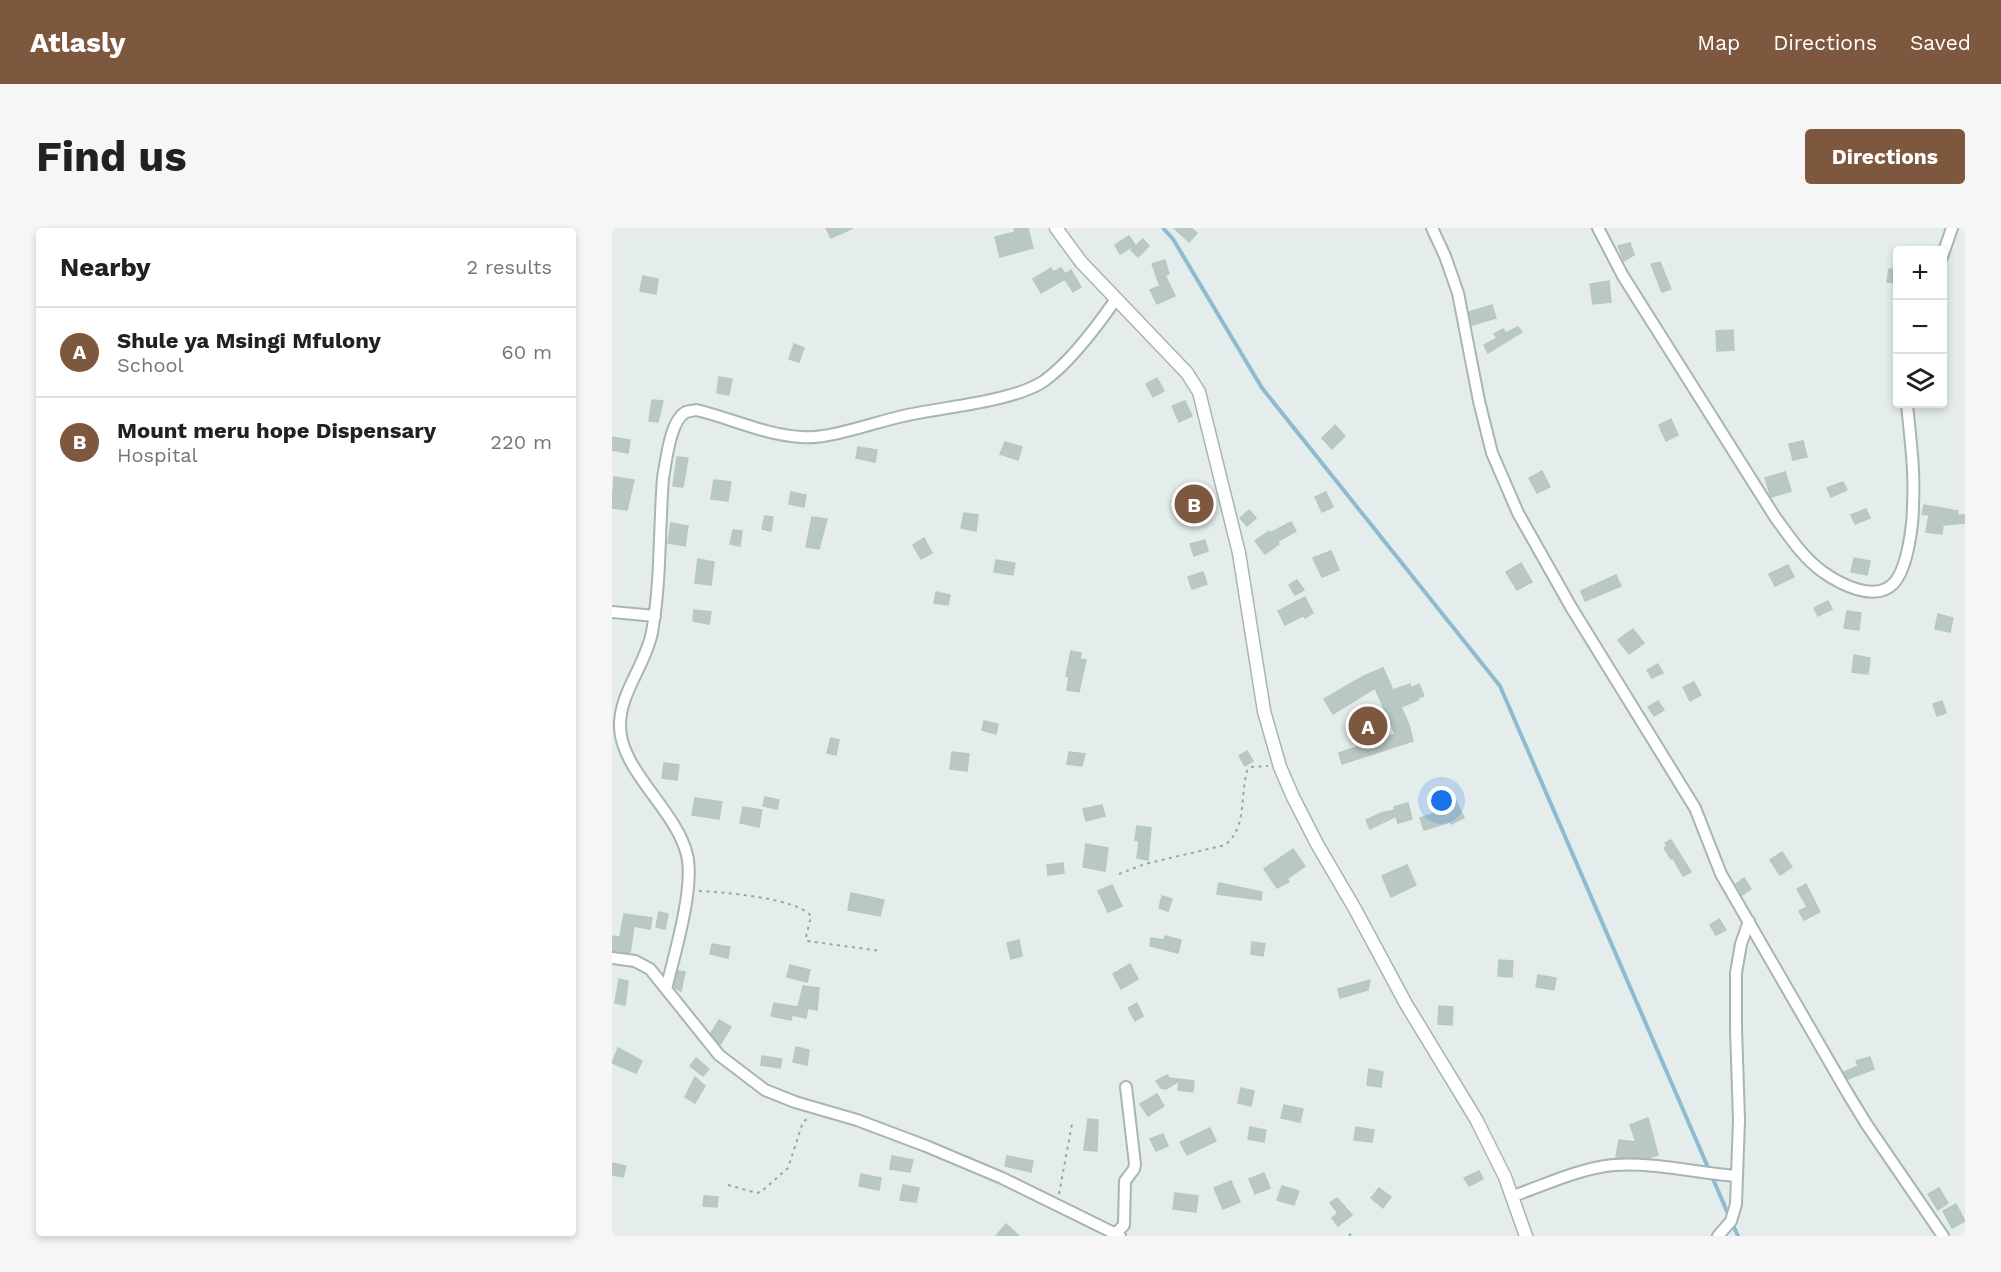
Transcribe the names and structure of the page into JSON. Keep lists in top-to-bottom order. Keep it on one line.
{"page":{"header":"Atlasly","nav":["Map","Directions","Saved"],"buttons":"Directions","title":"Find us","heading":["Nearby","2 results"],"map_buttons":["+","−"],"list":[{"mark":"A","name":"Shule ya Msingi Mfulony","note":"School","value":"60 m"},{"mark":"B","name":"Mount meru hope Dispensary","note":"Hospital","value":"220 m"}],"pins":["B","A"]}}
